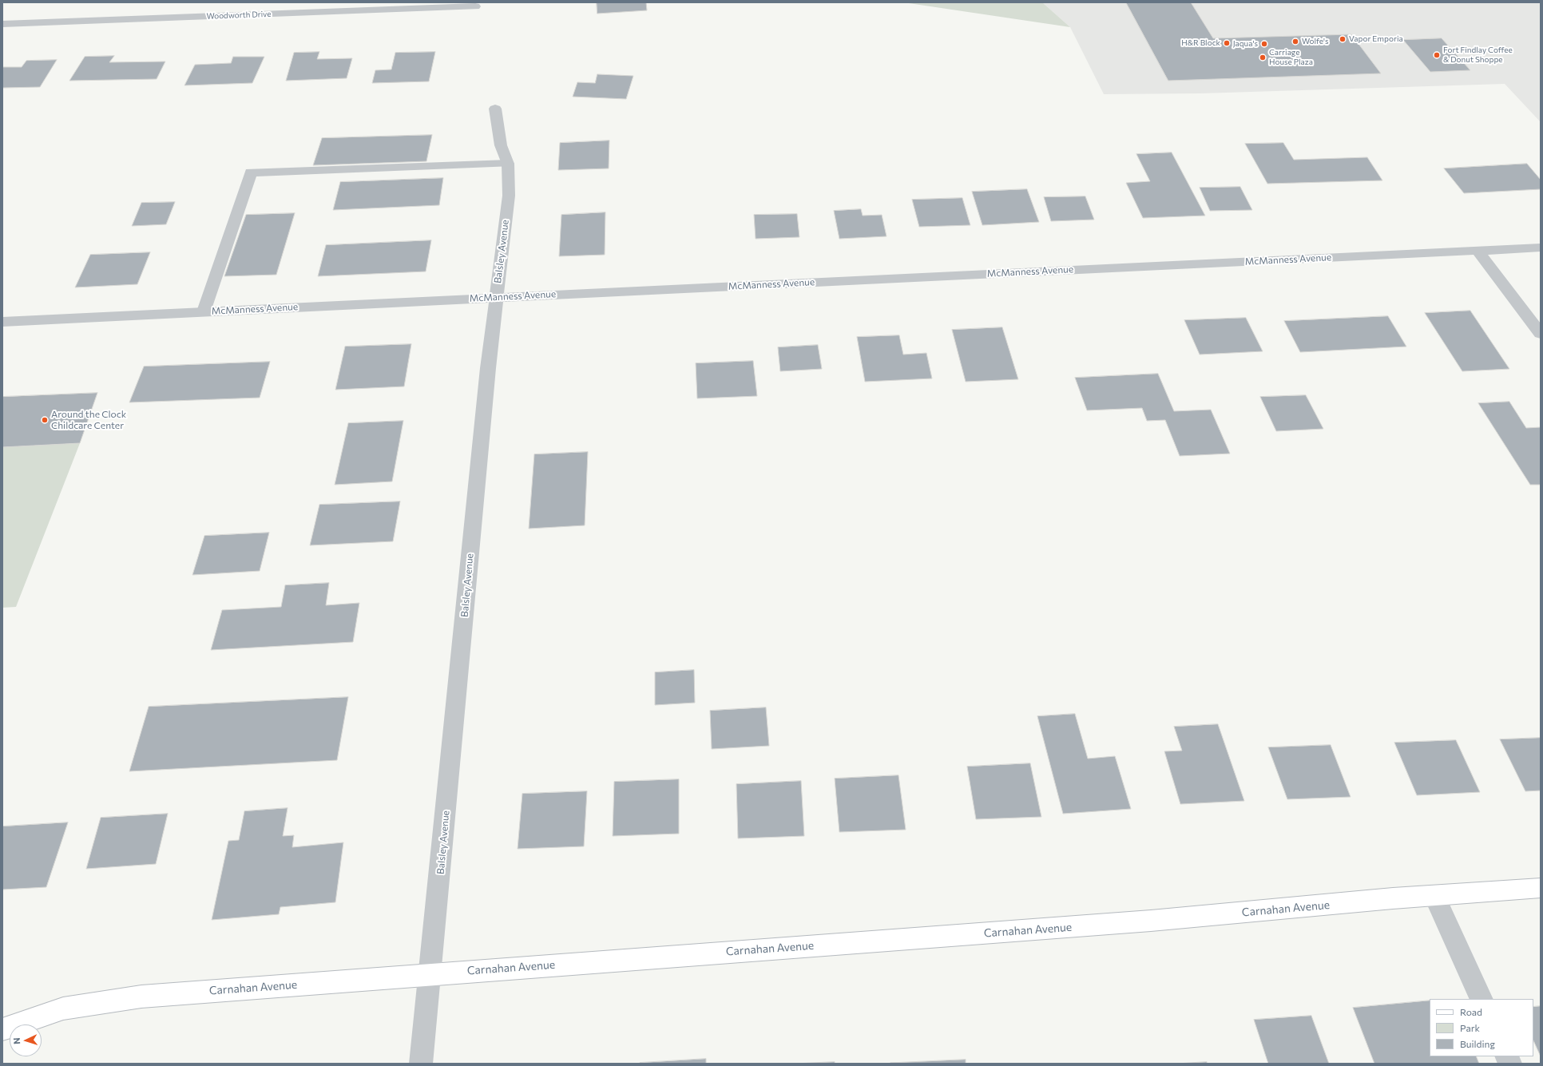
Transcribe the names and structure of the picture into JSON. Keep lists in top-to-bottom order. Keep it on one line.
{"streets":{"street":["Woodworth Drive","Balsley Avenue","McManness Avenue","Carnahan Avenue"]},"crossings":[["Balsley Avenue","McManness Avenue"],["Balsley Avenue","Carnahan Avenue"]],"places":["Vapor Emporia","Wolfe's","H&R Block","Jaqua's","Fort Findlay Coffee & Donut Shoppe","Carriage House Plaza","Around the Clock Childcare Center"],"legend":["Road","Park","Building"],"north":"left"}
